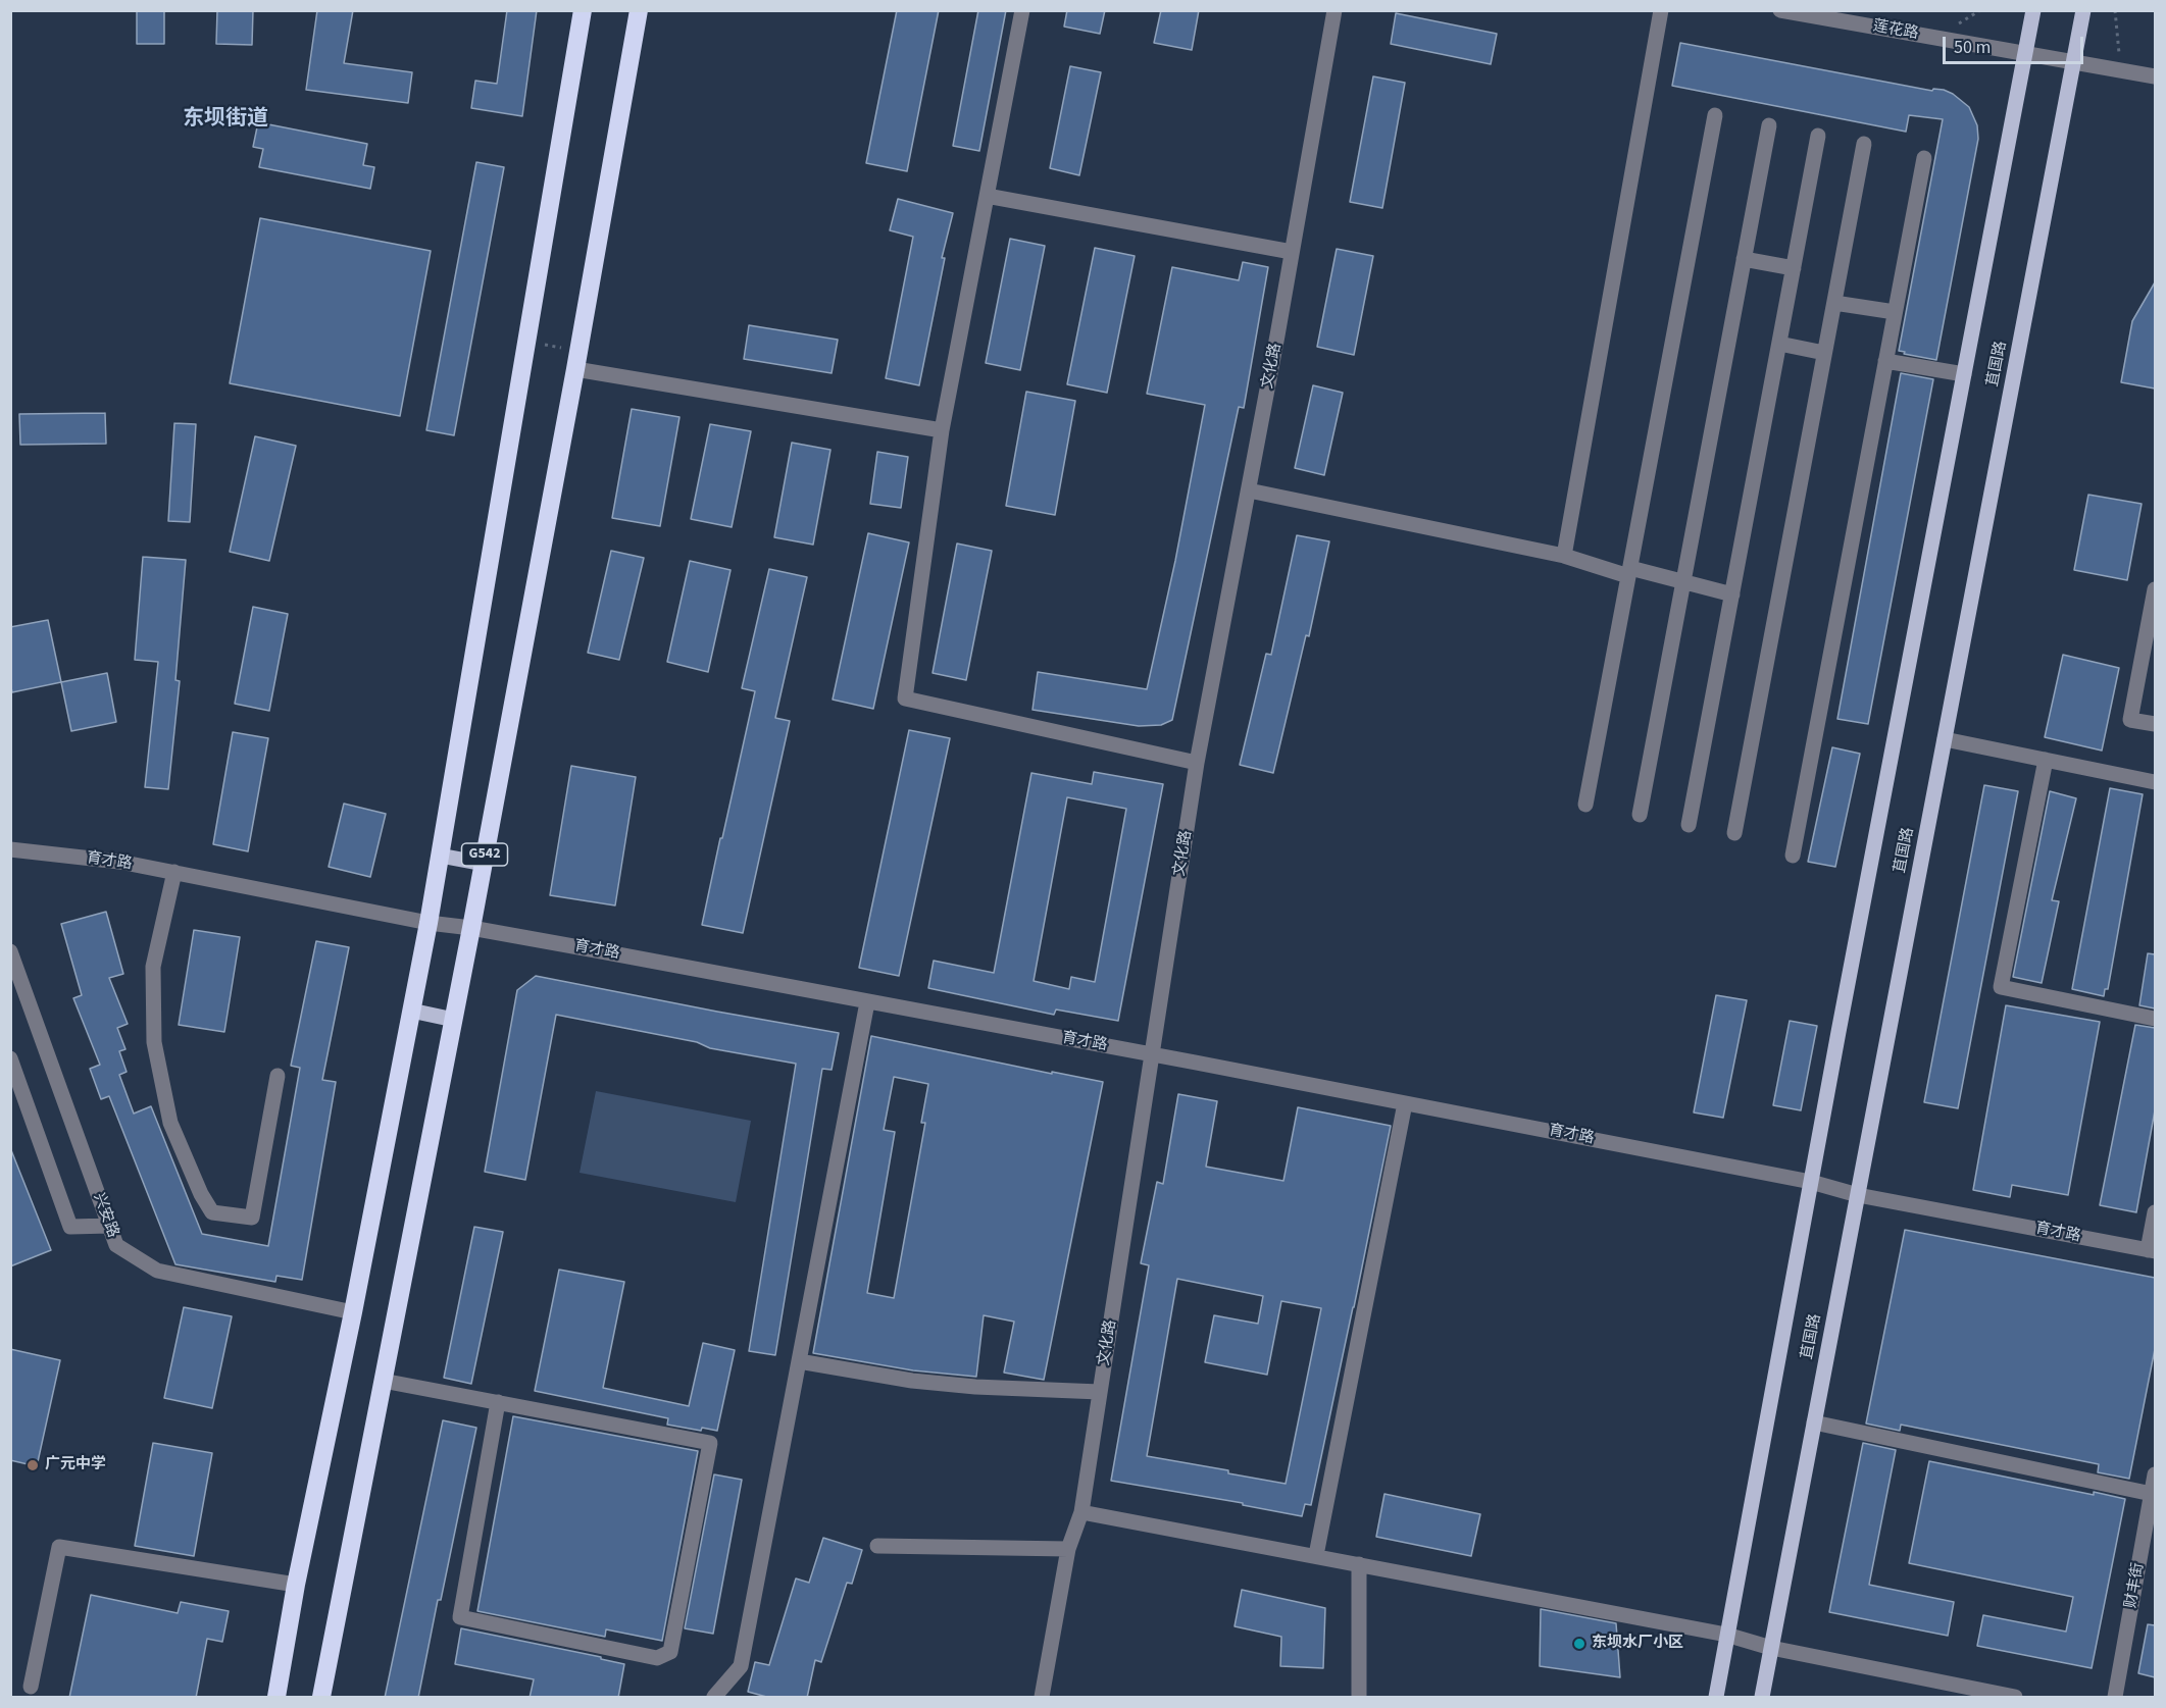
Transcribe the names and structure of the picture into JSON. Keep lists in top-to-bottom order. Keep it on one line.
{"streets":{"highway":["G542"],"main road":["苴国路"],"street":["莲花路","文化路","育才路","兴安路","财丰街"]},"crossings":[["莲花路","苴国路"],["苴国路","育才路"],["文化路","育才路"],["G542","育才路"],["G542","兴安路"]],"districts":["东坝街道"],"places":["广元中学","东坝水厂小区"],"scale_bar":"50 m"}
